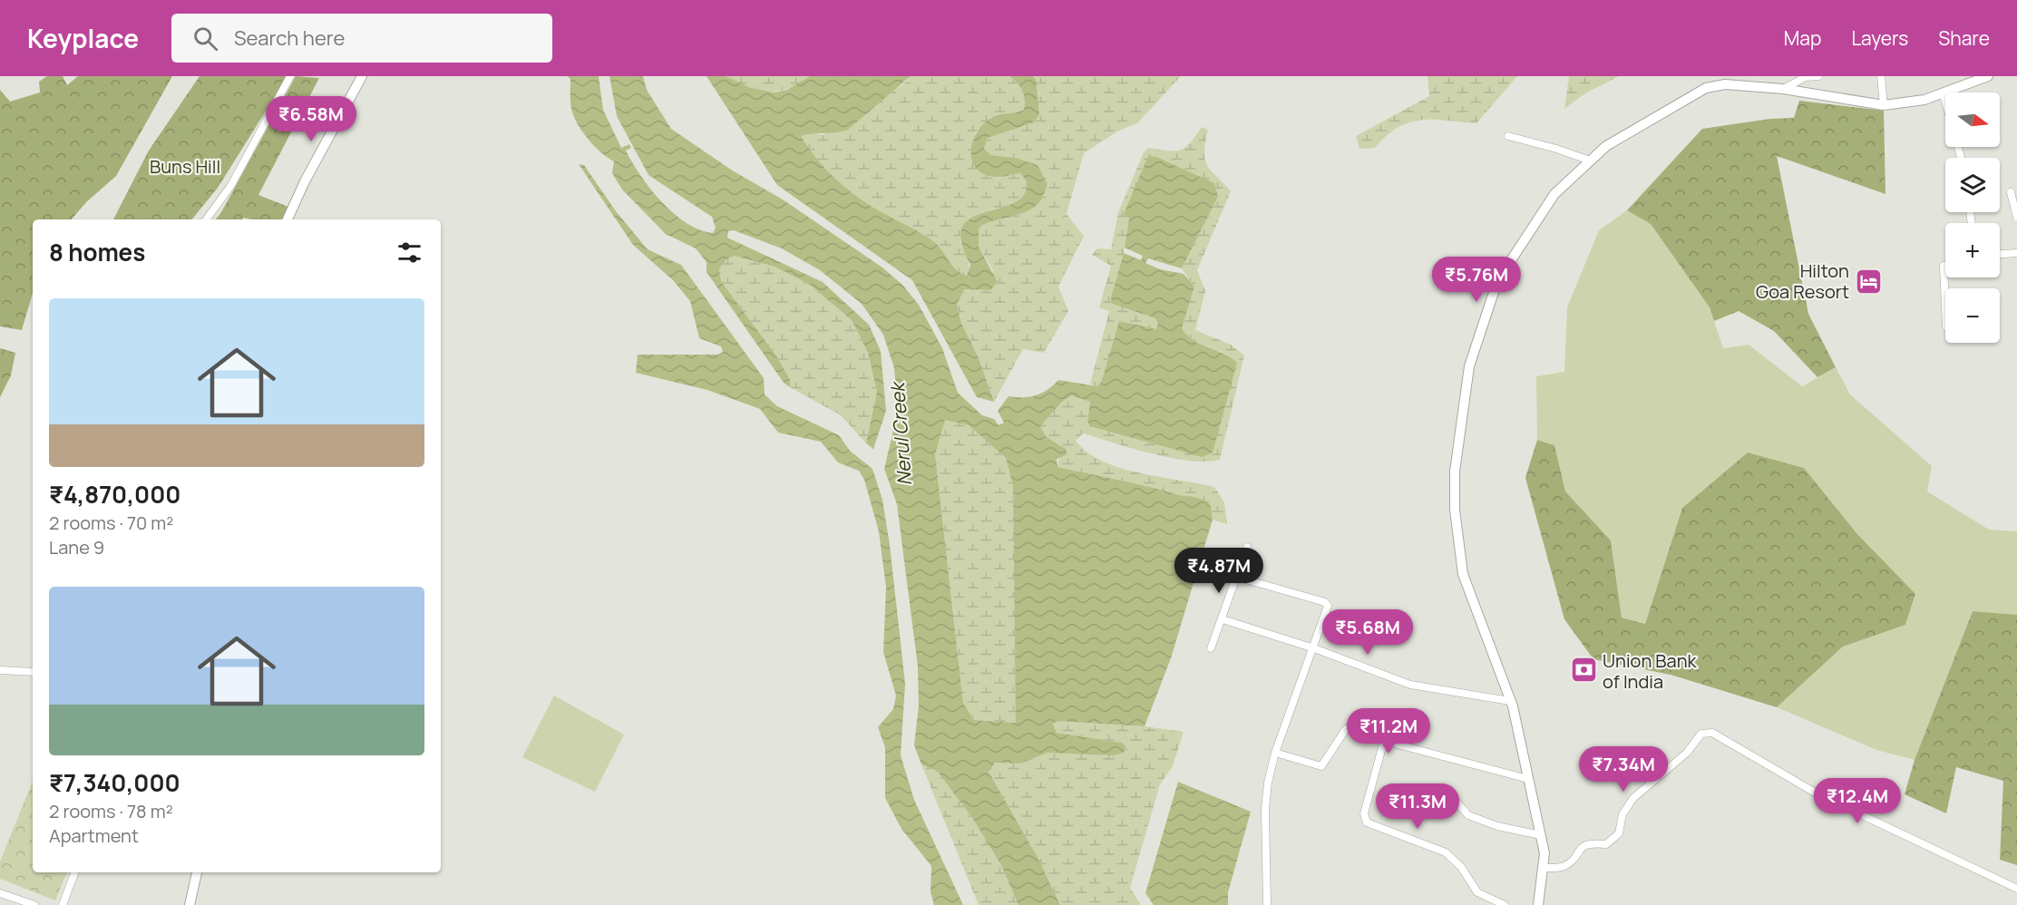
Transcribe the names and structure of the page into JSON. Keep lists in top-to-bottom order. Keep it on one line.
{"water":["Nerul Creek"],"parks":["Buns Hill"],"places":{"hotel":["Hilton Goa Resort"],"bank":["Union Bank of India"]},"north":"right","page":{"header":"Keyplace","search":"Search here","nav":["Map","Layers","Share"],"map_buttons":["+","−"],"price":["₹6.58M","₹5.76M","₹4.87M","₹5.68M","₹11.2M","₹7.34M","₹12.4M","₹11.3M"],"heading":"8 homes","list":[{"name":"₹4,870,000","note":"2 rooms · 70 m² · Lane 9"},{"name":"₹7,340,000","note":"2 rooms · 78 m² · Apartment"}]}}
